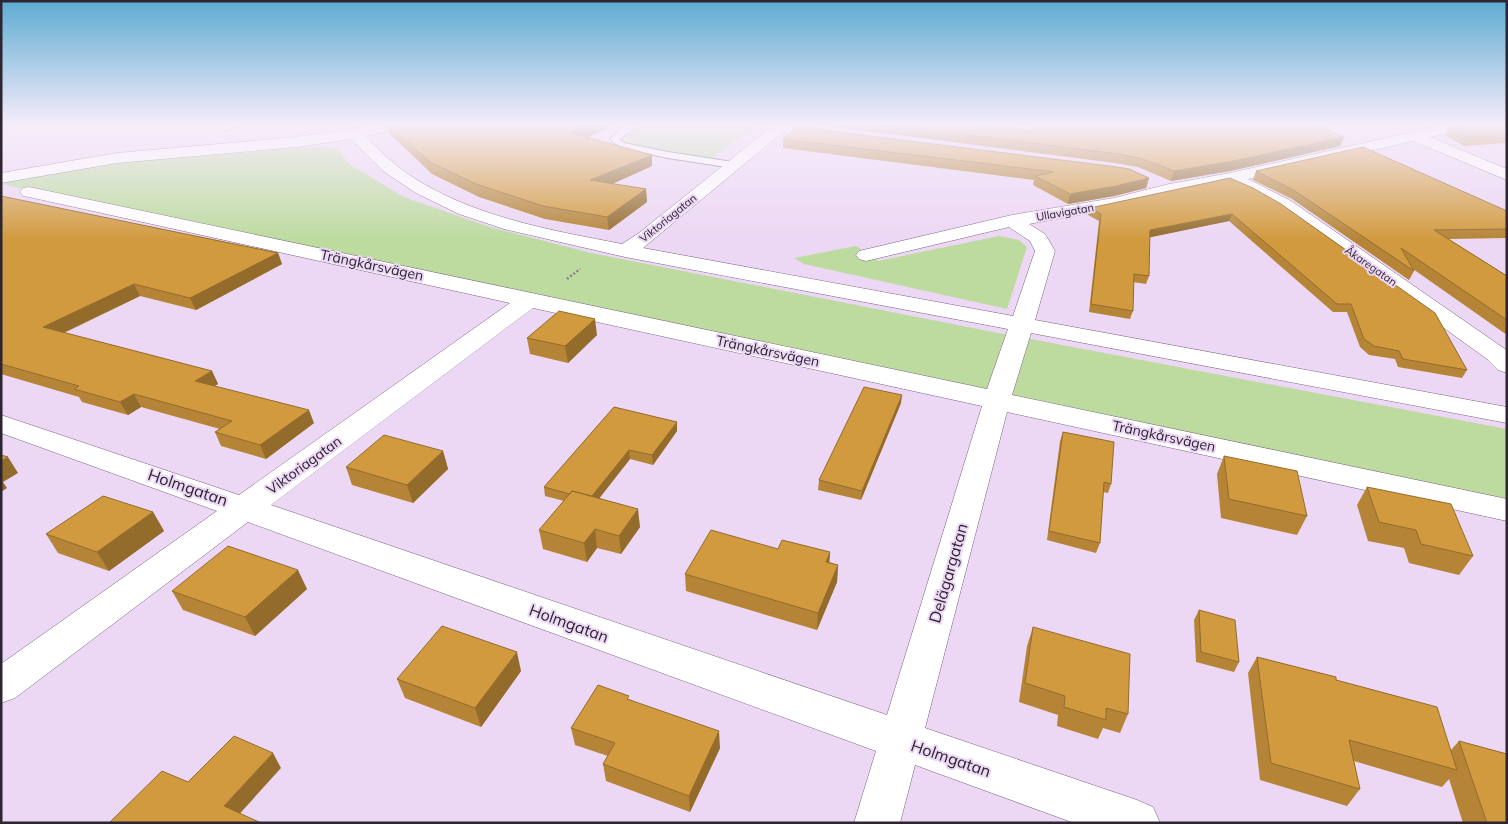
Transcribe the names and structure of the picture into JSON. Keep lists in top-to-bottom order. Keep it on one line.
{"streets":{"street":["Ullavigatan","Viktoriagatan","Trängkårsvägen","Åkaregatan","Holmgatan","Delägargatan"]},"crossings":[["Ullavigatan","Åkaregatan"],["Ullavigatan","Delägargatan"],["Viktoriagatan","Trängkårsvägen"],["Viktoriagatan","Holmgatan"],["Trängkårsvägen","Delägargatan"],["Holmgatan","Delägargatan"]]}
